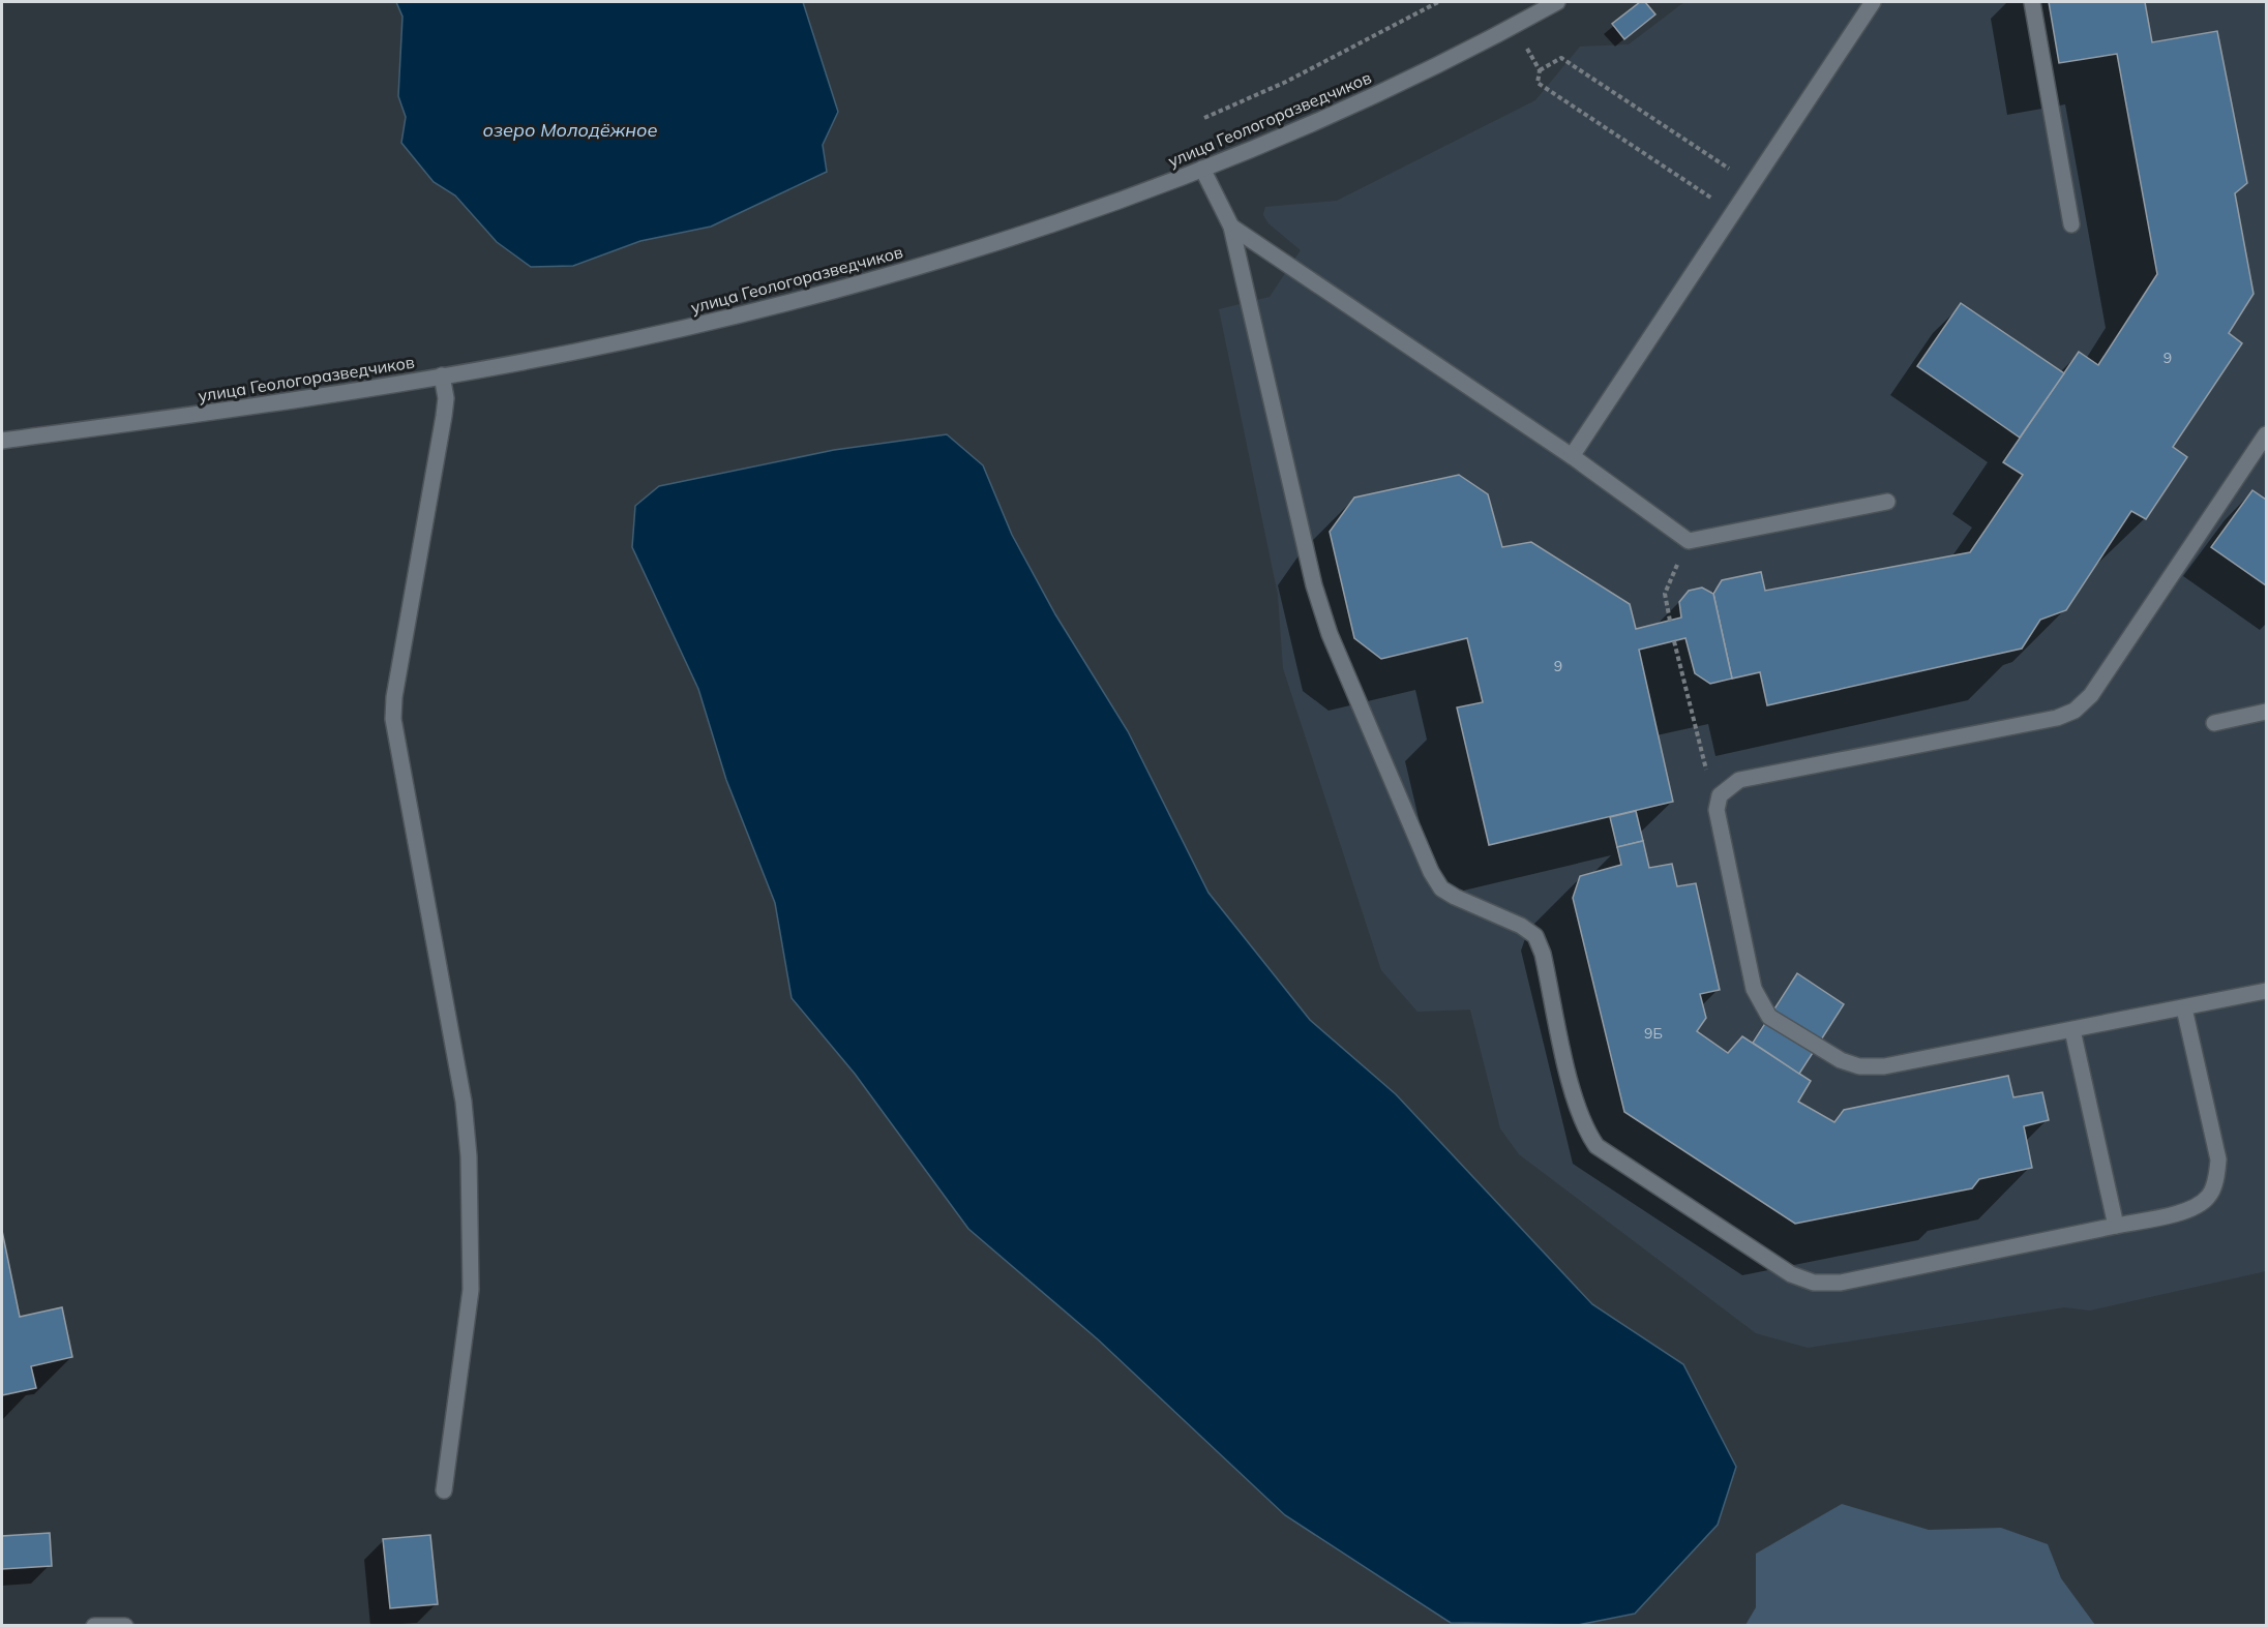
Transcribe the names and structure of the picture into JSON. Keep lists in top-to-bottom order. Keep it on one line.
{"streets":{"street":["улица Геологоразведчиков"]},"water":["озеро Молодёжное"],"house_numbers":["9","9","9Б"]}
